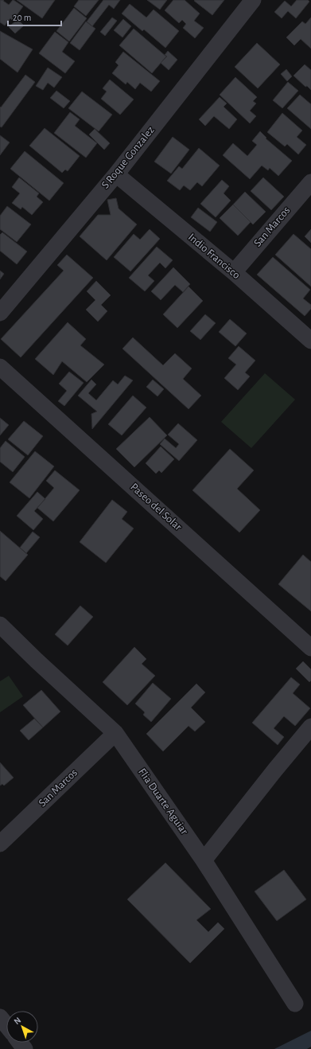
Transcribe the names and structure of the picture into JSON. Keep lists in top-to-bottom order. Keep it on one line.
{"streets":{"street":["S Roque Gonzalez","San Marcos","Indio Francisco","Paseo del Solar","Flia Duarte Aguiar"]},"crossings":[["S Roque Gonzalez","Indio Francisco"],["San Marcos","Indio Francisco"],["San Marcos","Flia Duarte Aguiar"]],"scale_bar":"20 m","north":"top left"}
